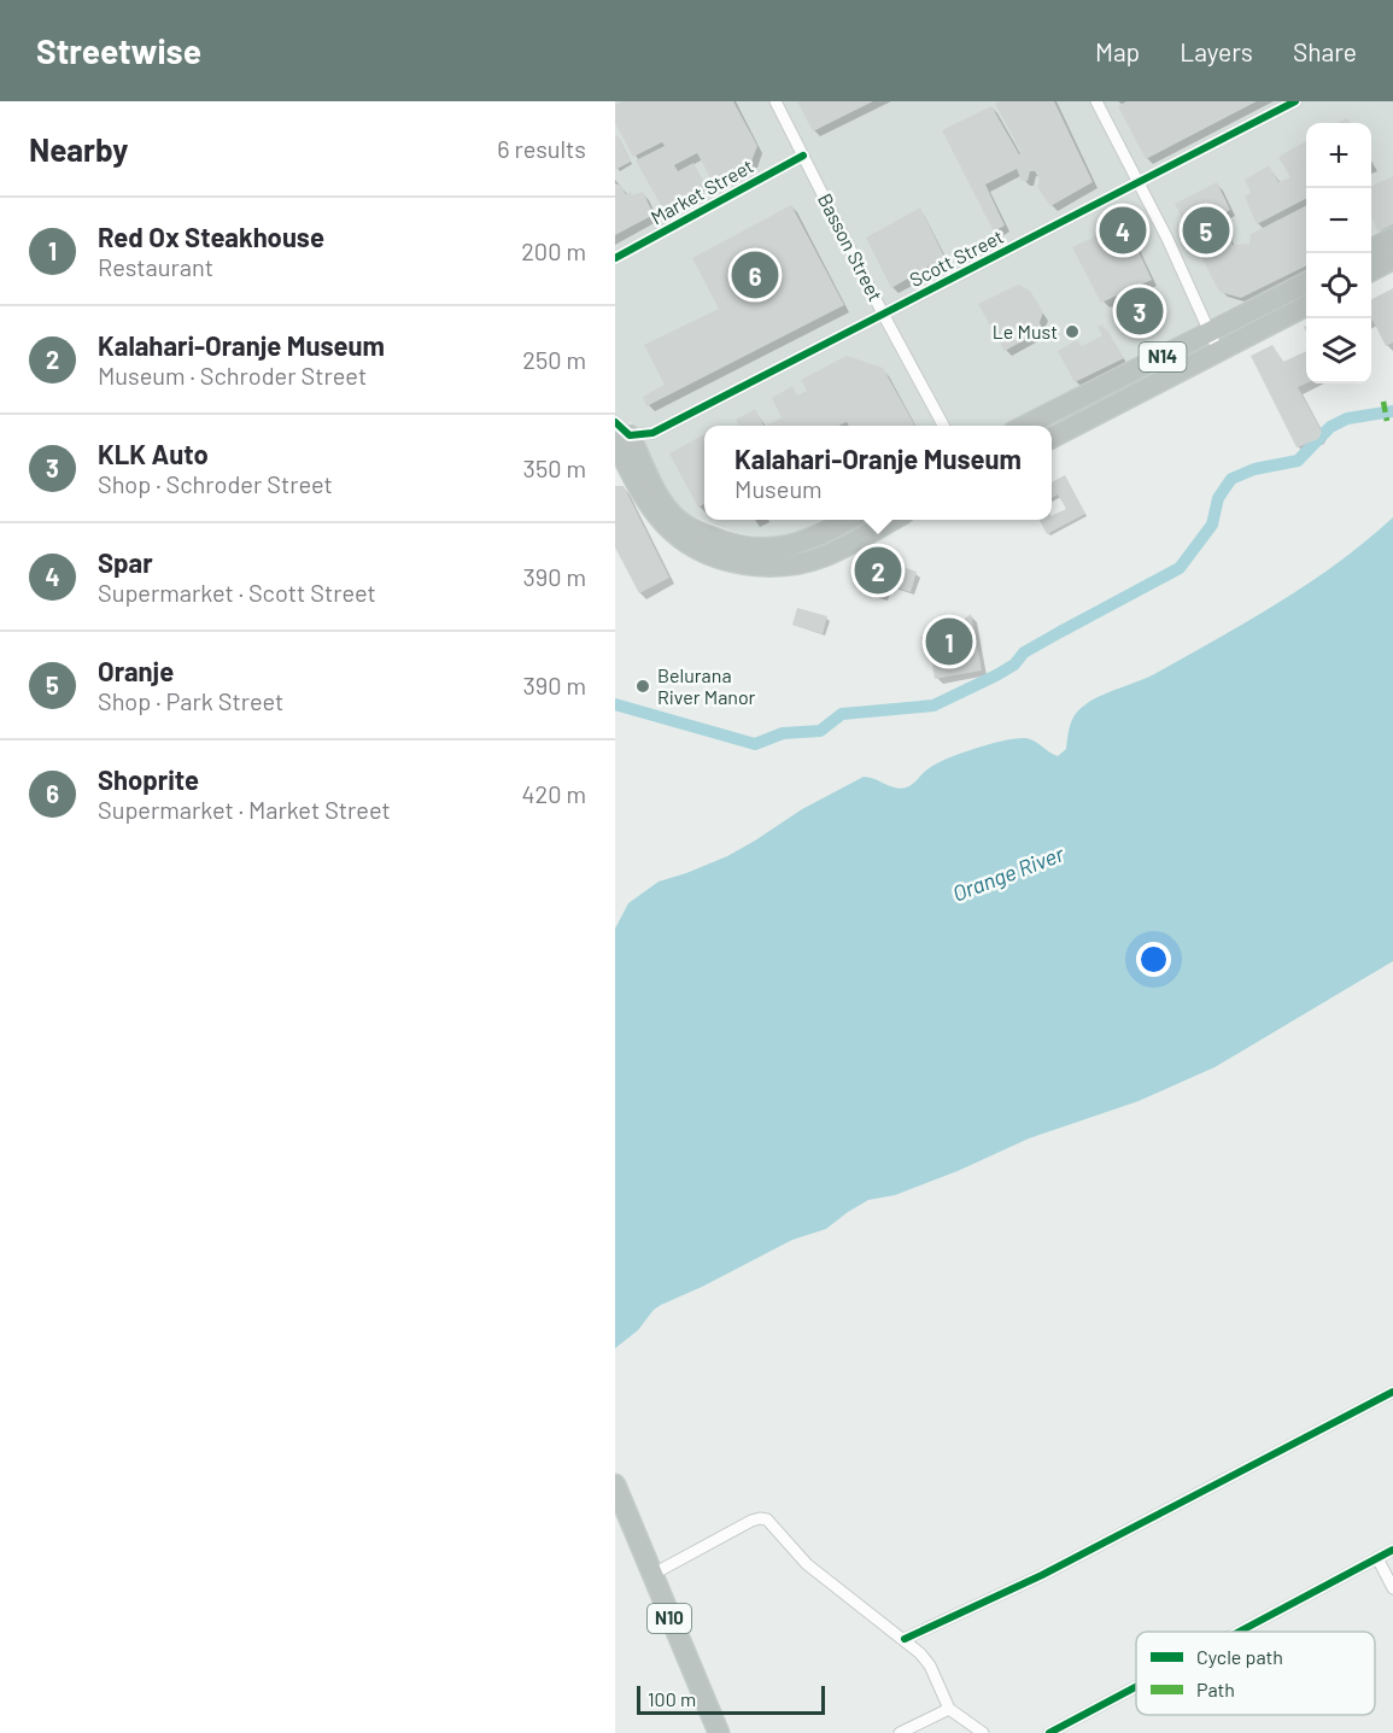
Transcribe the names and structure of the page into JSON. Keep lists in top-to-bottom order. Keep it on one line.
{"streets":{"highway":["N14","N10"],"street":["Market Street","Basson Street","Scott Street"]},"crossings":[["Market Street","Basson Street"],["Basson Street","Scott Street"]],"water":["Orange River"],"places":["Le Must","Belurana River Manor"],"legend":["Cycle path","Path"],"scale_bar":"100 m","page":{"header":"Streetwise","nav":["Map","Layers","Share"],"heading":["Nearby","6 results"],"map_buttons":["+","−"],"list":[{"mark":"1","name":"Red Ox Steakhouse","note":"Restaurant","value":"200 m"},{"mark":"2","name":"Kalahari-Oranje Museum","note":"Museum · Schroder Street","value":"250 m"},{"mark":"3","name":"KLK Auto","note":"Shop · Schroder Street","value":"350 m"},{"mark":"4","name":"Spar","note":"Supermarket · Scott Street","value":"390 m"},{"mark":"5","name":"Oranje","note":"Shop · Park Street","value":"390 m"},{"mark":"6","name":"Shoprite","note":"Supermarket · Market Street","value":"420 m"}],"pins":["4","5","6","3","2","1"],"popup":["Kalahari-Oranje Museum","Museum"],"scale":"100 m"}}
